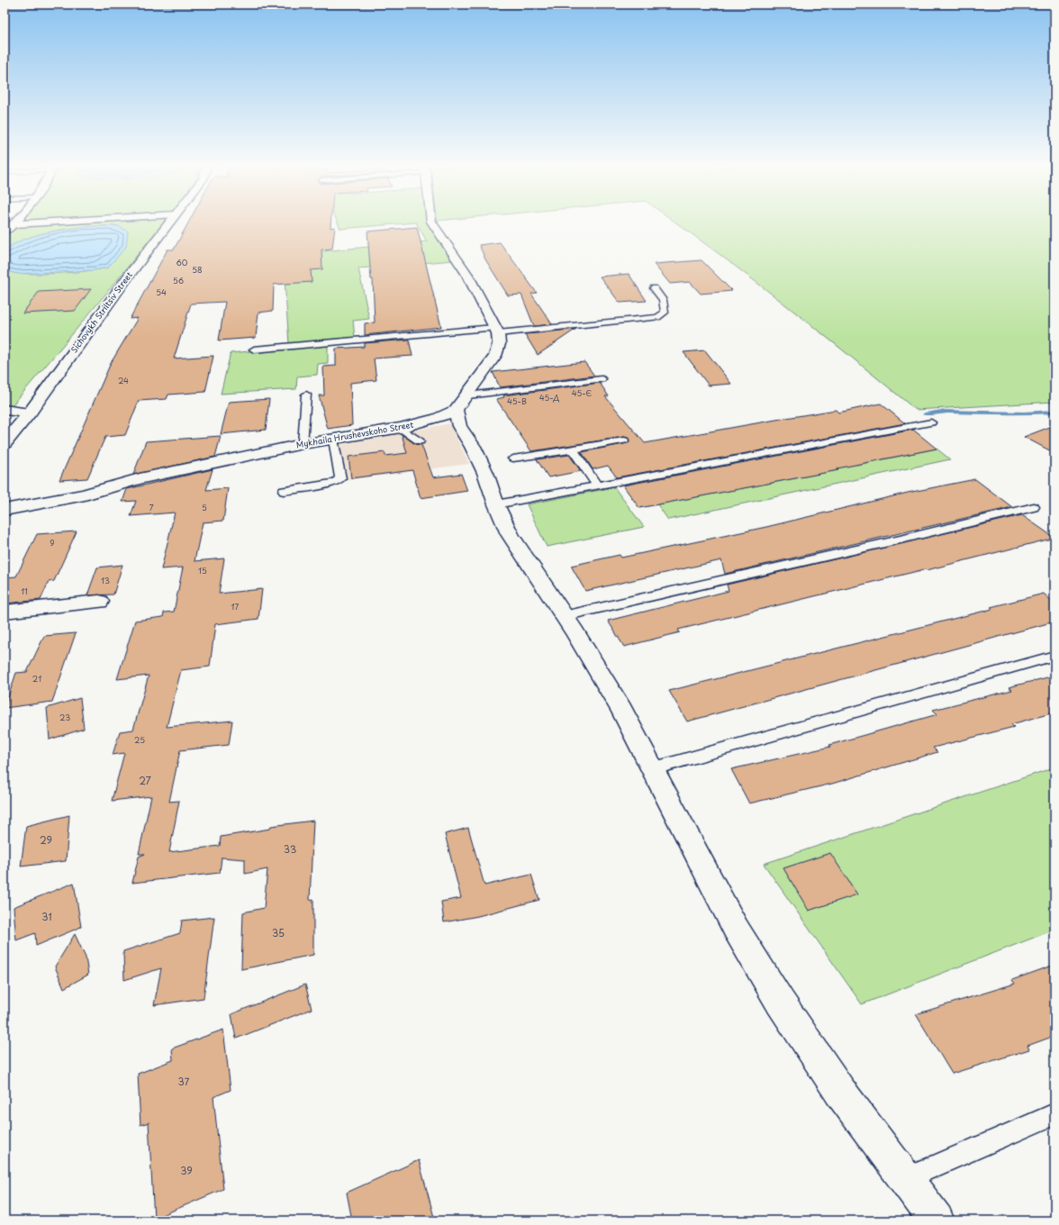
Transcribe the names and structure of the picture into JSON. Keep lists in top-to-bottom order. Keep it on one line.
{"streets":{"street":["Sichovykh Striltsiv Street","Mykhaila Hrushevskoho Street"]},"house_numbers":["60","58","56","54","24","45-Є","45-Д","45-В","7","5","9","15","13","11","17","21","23","25","27","29","33","31","35","37","39"]}
